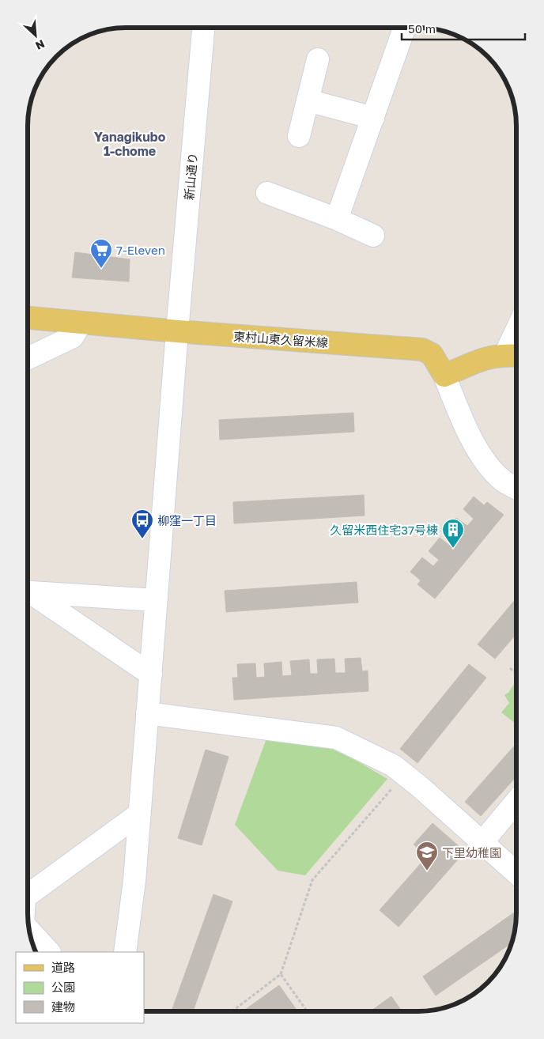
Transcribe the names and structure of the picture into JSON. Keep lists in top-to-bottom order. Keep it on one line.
{"streets":{"main road":["東村山東久留米線"],"street":["新山通り"]},"crossings":[["新山通り","東村山東久留米線"]],"districts":["Yanagikubo 1-chome"],"places":{"supermarket":["7-Eleven"],"bus stop":["柳窪一丁目"],"building":["久留米西住宅37号棟"],"school or university":["下里幼稚園"]},"legend":["道路","公園","建物"],"scale_bar":"50 m","north":"bottom right"}
